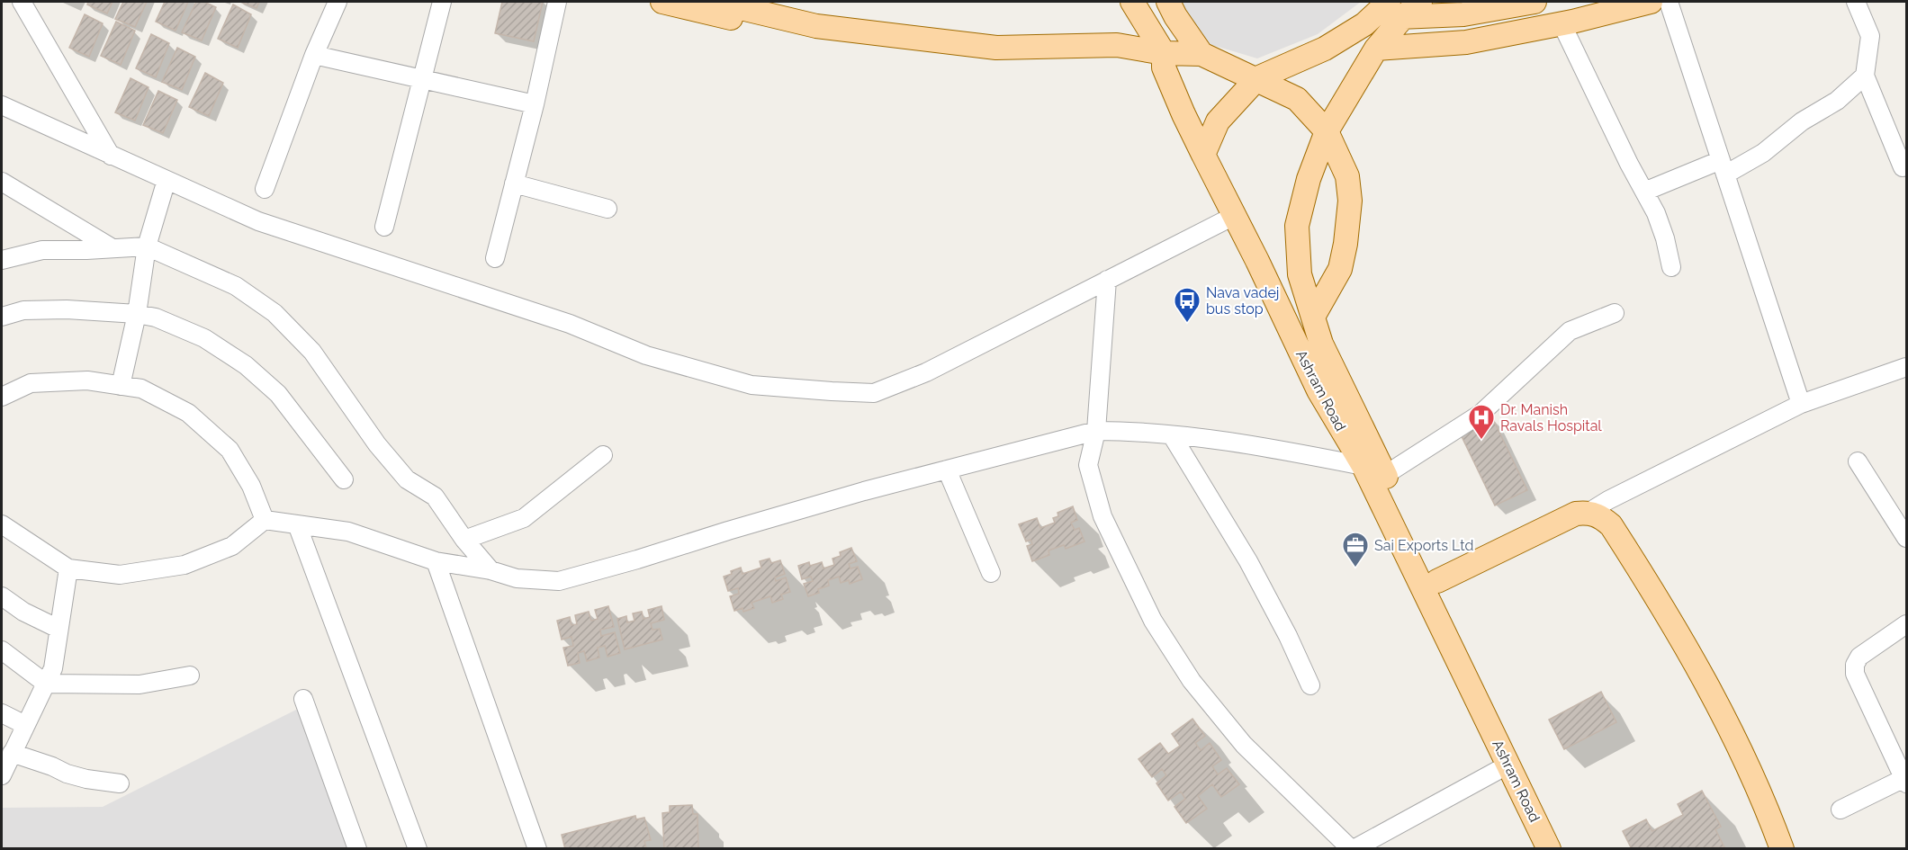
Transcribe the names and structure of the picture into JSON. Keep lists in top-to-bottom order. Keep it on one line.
{"streets":{"main road":["Ashram Road"]},"places":{"bus stop":["Nava vadej bus stop"],"hospital":["Dr. Manish Ravals Hospital"],"office":["Sai Exports Ltd"]}}
